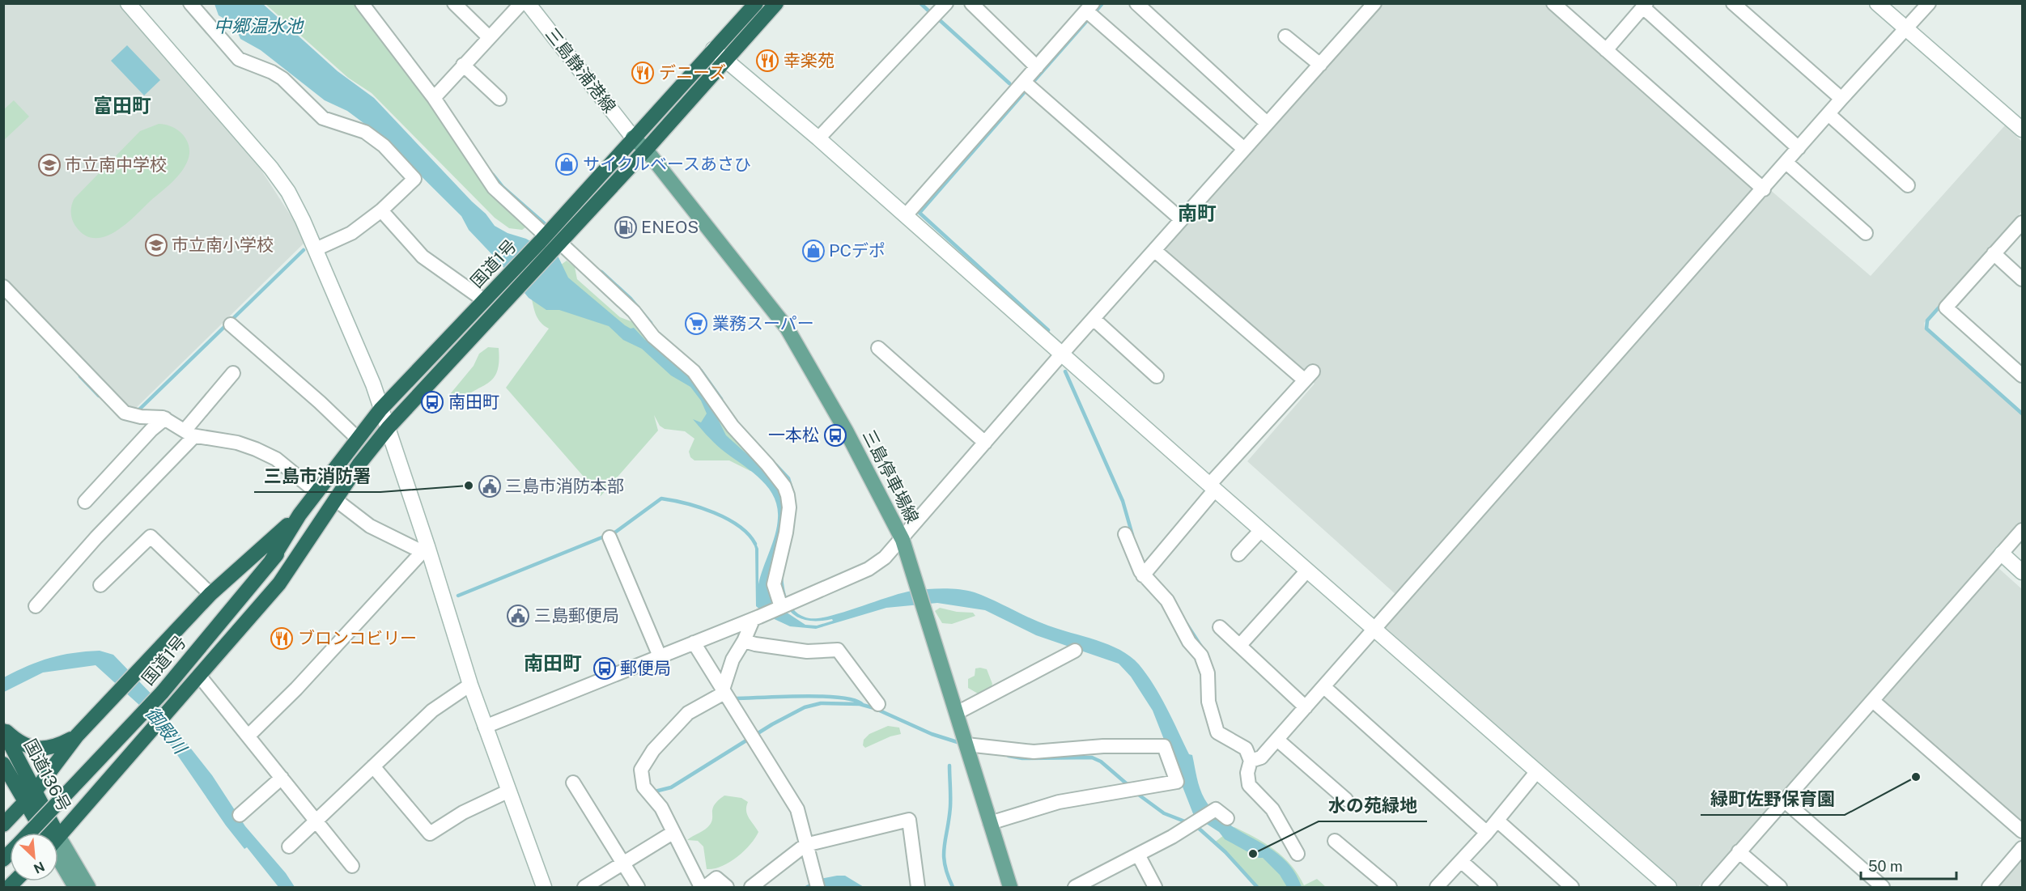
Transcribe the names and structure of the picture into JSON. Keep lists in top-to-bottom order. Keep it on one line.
{"streets":{"highway":["国道1号","国道136号"],"main road":["三島停車場線"],"street":["三島静浦港線"]},"crossings":[["三島静浦港線","国道1号"],["三島静浦港線","三島停車場線"],["国道1号","三島停車場線"]],"districts":["富田町","南町","南田町"],"water":["中郷温水池","御殿川"],"places":{"restaurant":["幸楽苑","デニーズ","ブロンコビリー"],"shop":["サイクルベースあさひ","PCデポ"],"school or university":["市立南中学校","市立南小学校"],"fuel station":["ENEOS"],"supermarket":["業務スーパー"],"bus stop":["南田町","一本松","郵便局"],"other":["三島市消防署","緑町佐野保育園","水の苑緑地"],"public building":["三島市消防本部","三島郵便局"]},"scale_bar":"50 m","north":"bottom right"}
